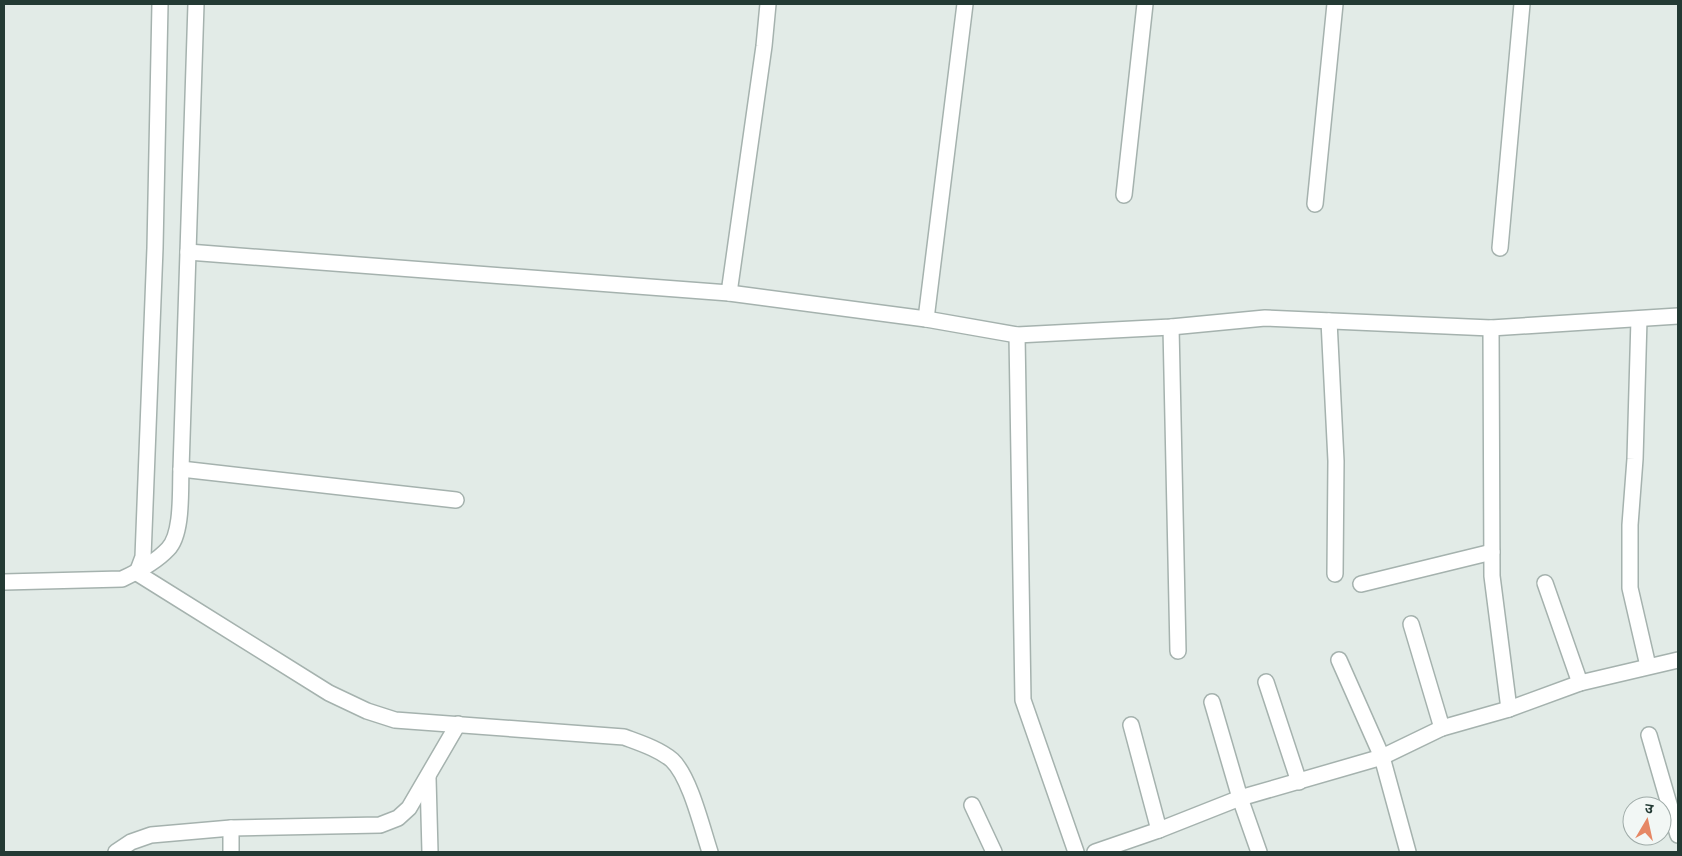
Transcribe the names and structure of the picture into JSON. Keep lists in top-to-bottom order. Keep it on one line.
{"north":"top"}
